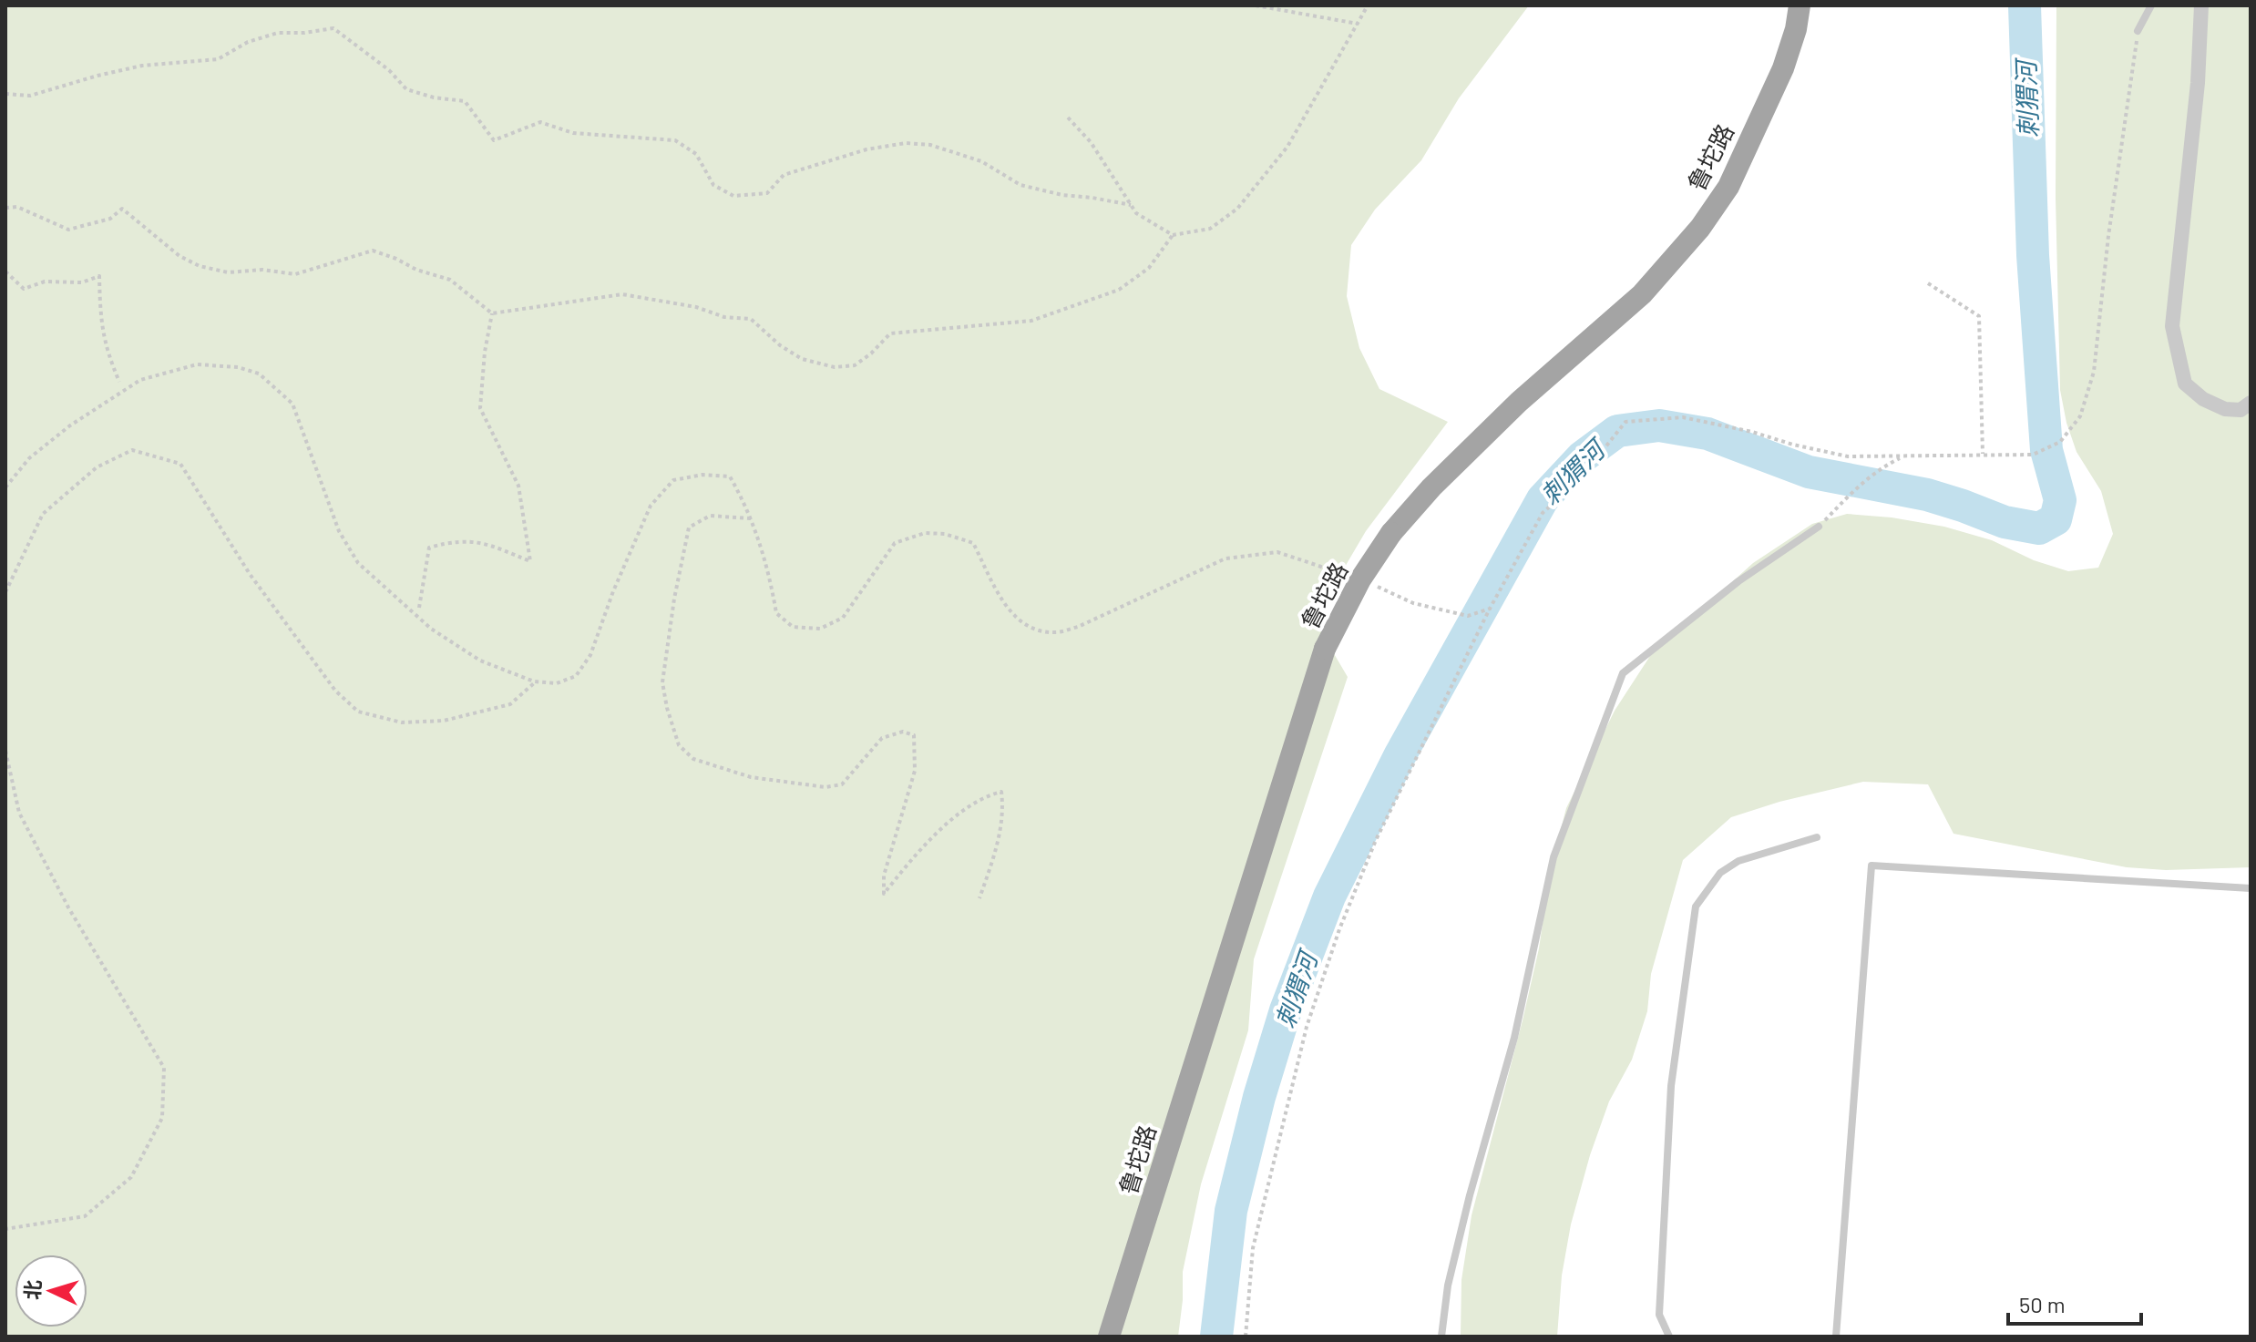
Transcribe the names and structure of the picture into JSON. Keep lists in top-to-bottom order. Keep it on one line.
{"streets":{"main road":["鲁坨路"]},"water":["刺猬河"],"scale_bar":"50 m","north":"left"}
